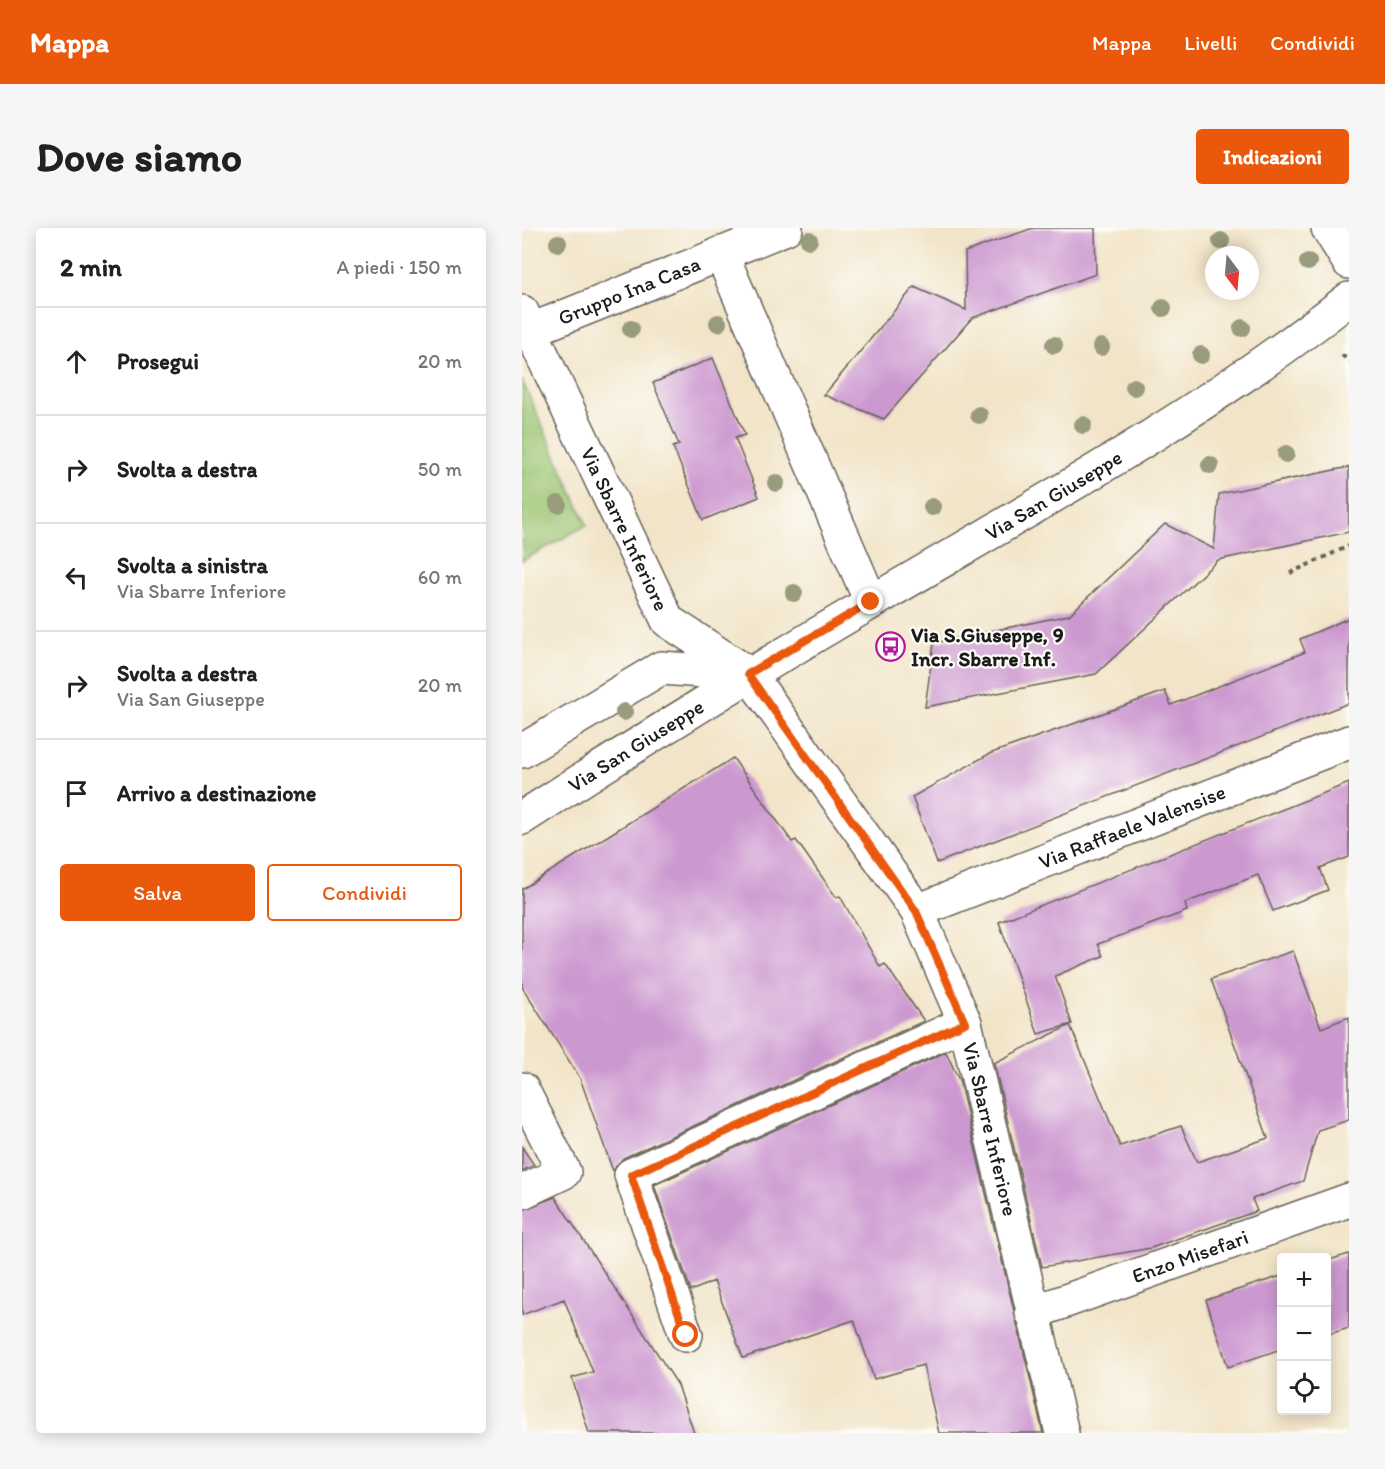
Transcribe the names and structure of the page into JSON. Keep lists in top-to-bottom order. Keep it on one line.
{"streets":{"street":["Gruppo Ina Casa","Via San Giuseppe","Via Sbarre Inferiore","Via Raffaele Valensise","Enzo Misefari"]},"crossings":[["Gruppo Ina Casa","Via Sbarre Inferiore"],["Via San Giuseppe","Via Sbarre Inferiore"],["Via Sbarre Inferiore","Via Raffaele Valensise"],["Via Sbarre Inferiore","Enzo Misefari"]],"places":{"bus stop":["Via S.Giuseppe, 9 Incr. Sbarre Inf."]},"north":"bottom","page":{"header":"Mappa","nav":["Mappa","Livelli","Condividi"],"buttons":["Indicazioni",["Salva","Condividi"]],"title":"Dove siamo","heading":["2 min","A piedi · 150 m"],"list":[["Prosegui","20 m"],["Svolta a destra","50 m"],["Svolta a sinistra","Via Sbarre Inferiore","60 m"],["Svolta a destra","Via San Giuseppe","20 m"],"Arrivo a destinazione"],"map_buttons":["+","−"]}}
